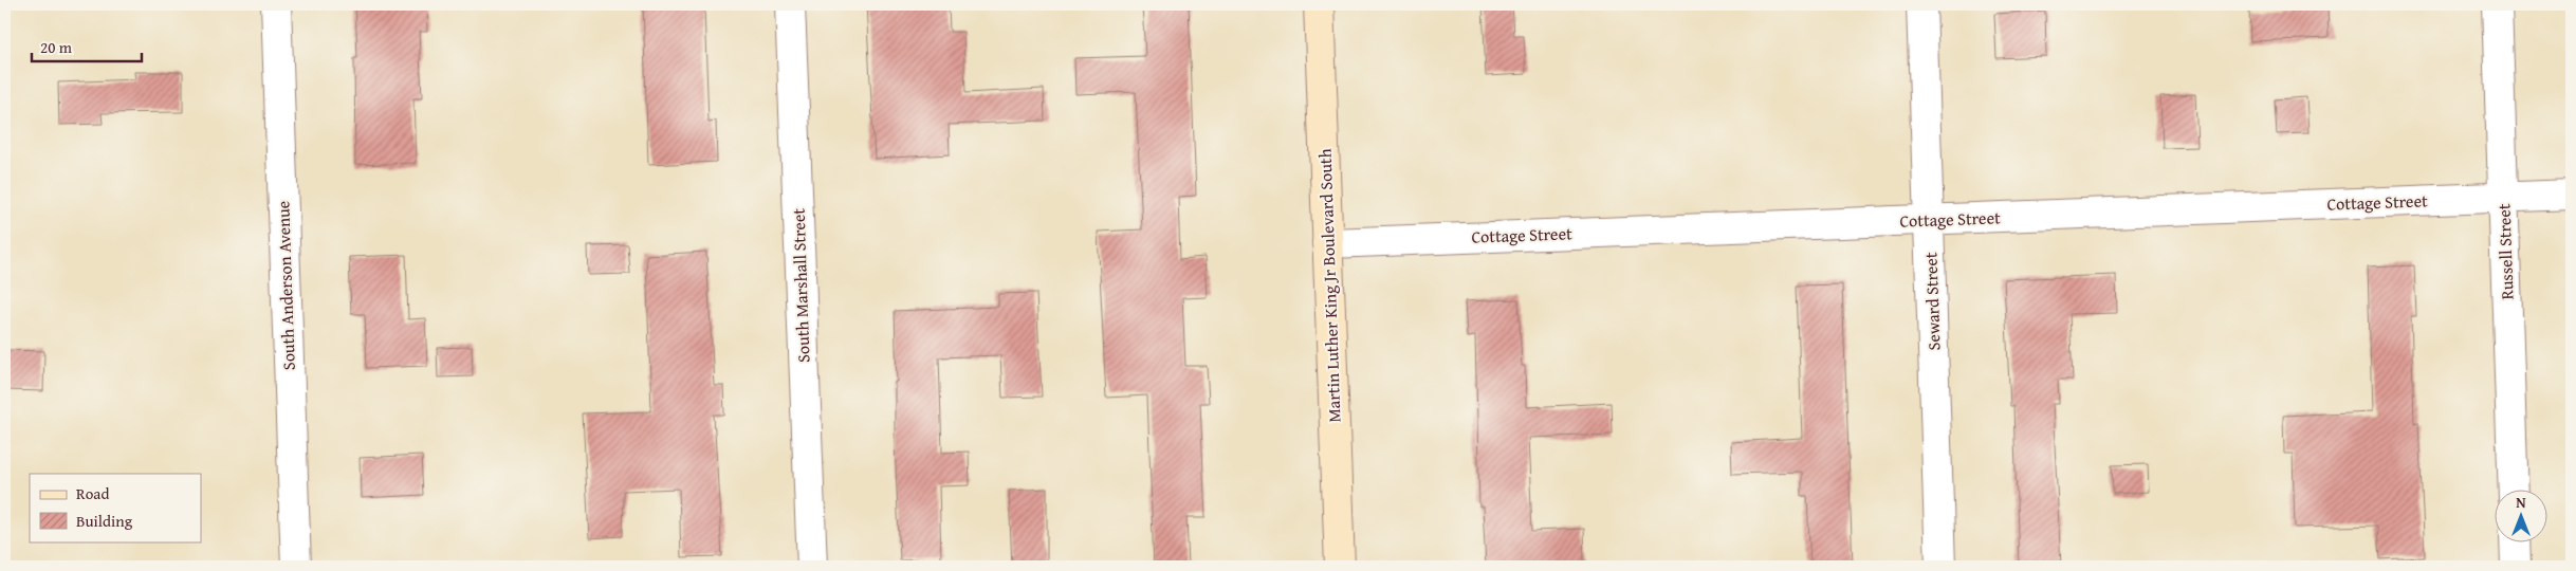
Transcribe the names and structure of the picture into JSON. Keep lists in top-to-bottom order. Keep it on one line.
{"streets":{"main road":["Martin Luther King Jr Boulevard South"],"street":["Cottage Street","Russell Street","South Anderson Avenue","South Marshall Street","Seward Street"]},"crossings":[["Cottage Street","Russell Street"],["Cottage Street","Martin Luther King Jr Boulevard South"],["Cottage Street","Seward Street"]],"legend":["Road","Building"],"scale_bar":"20 m","north":"top"}
